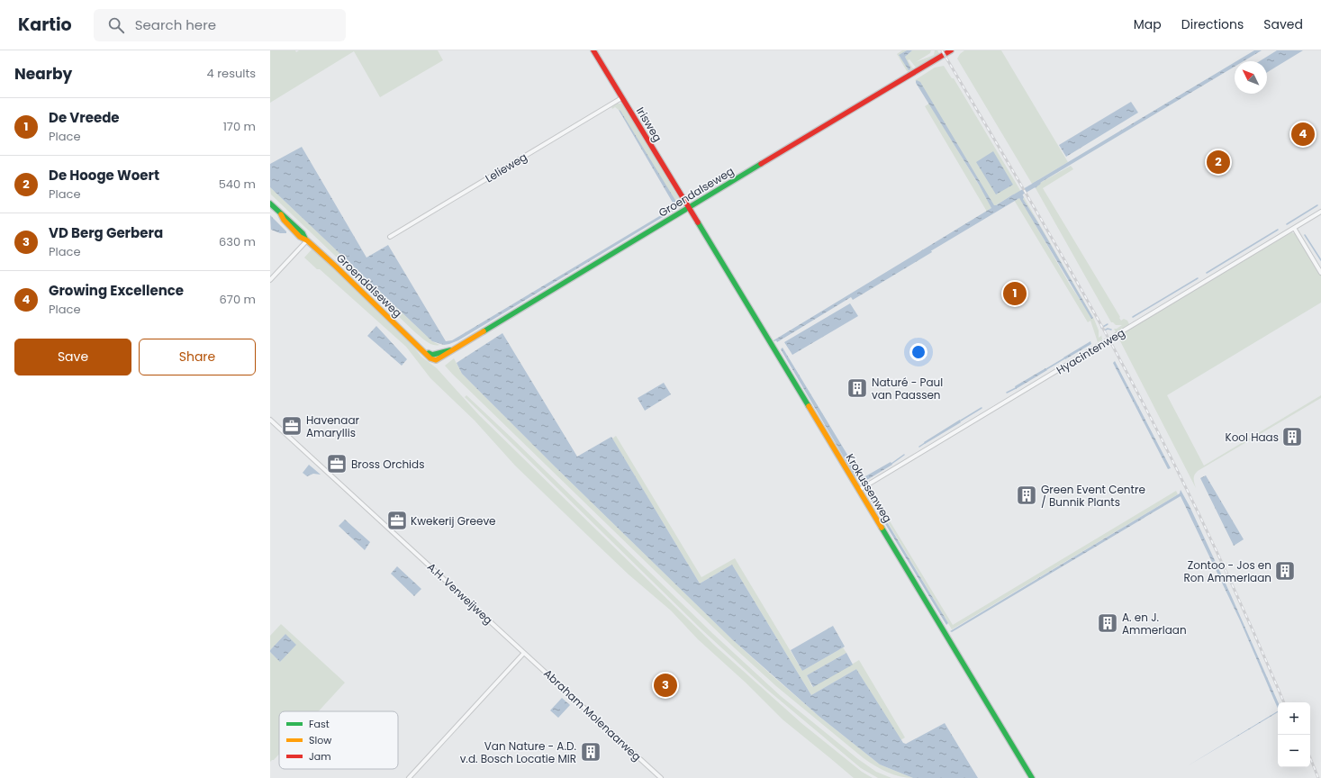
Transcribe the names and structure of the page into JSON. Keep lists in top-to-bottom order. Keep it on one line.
{"streets":{"street":["Irisweg","Lelieweg","Groendalseweg","Hyacintenweg","Krokussenweg","A.H. Verweijweg","Abraham Molenaarweg"]},"crossings":[["Irisweg","Lelieweg"],["Irisweg","Groendalseweg"],["Irisweg","Krokussenweg"],["Groendalseweg","Krokussenweg"],["Hyacintenweg","Krokussenweg"],["A.H. Verweijweg","Abraham Molenaarweg"]],"places":{"building":["Naturé - Paul van Paassen","Kool Haas","Green Event Centre / Bunnik Plants","Zontoo - Jos en Ron Ammerlaan","A. en J. Ammerlaan","Van Nature - A.D. v.d. Bosch Locatie MIR"],"office":["Havenaar Amaryllis","Bross Orchids","Kwekerij Greeve"]},"legend":["Fast","Slow","Jam"],"north":"top left","page":{"header":"Kartio","search":"Search here","nav":["Map","Directions","Saved"],"heading":["Nearby","4 results"],"list":[{"mark":"1","name":"De Vreede","note":"Place","value":"170 m"},{"mark":"2","name":"De Hooge Woert","note":"Place","value":"540 m"},{"mark":"3","name":"VD Berg Gerbera","note":"Place","value":"630 m"},{"mark":"4","name":"Growing Excellence","note":"Place","value":"670 m"}],"pins":["4","2","1","3"],"buttons":["Save","Share"],"map_buttons":["+","−"]}}
